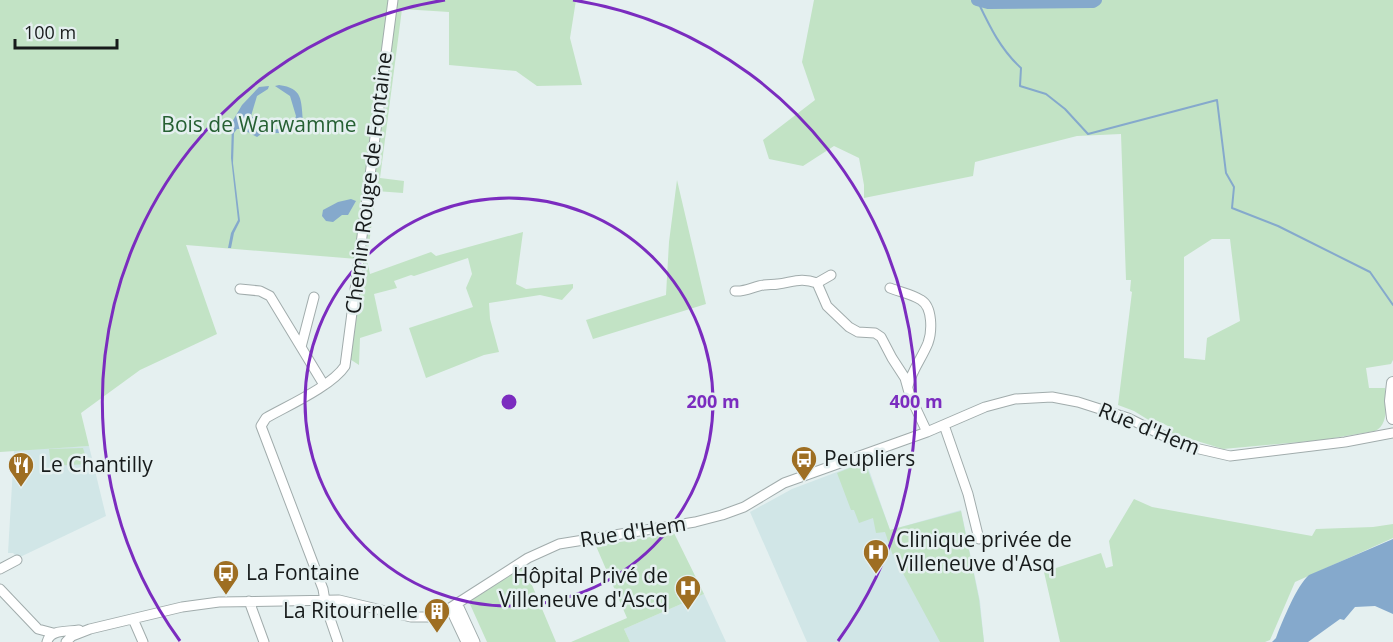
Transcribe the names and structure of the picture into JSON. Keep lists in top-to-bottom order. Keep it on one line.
{"streets":{"street":["Chemin Rouge de Fontaine","Rue d'Hem"]},"parks":["Bois de Warwamme"],"places":{"bus stop":["Peupliers","La Fontaine"],"restaurant":["Le Chantilly"],"hospital":["Clinique privée de Villeneuve d'Asq","Hôpital Privé de Villeneuve d'Ascq"],"building":["La Ritournelle"]},"scale_bar":"100 m","rings":["200 m","400 m"]}
